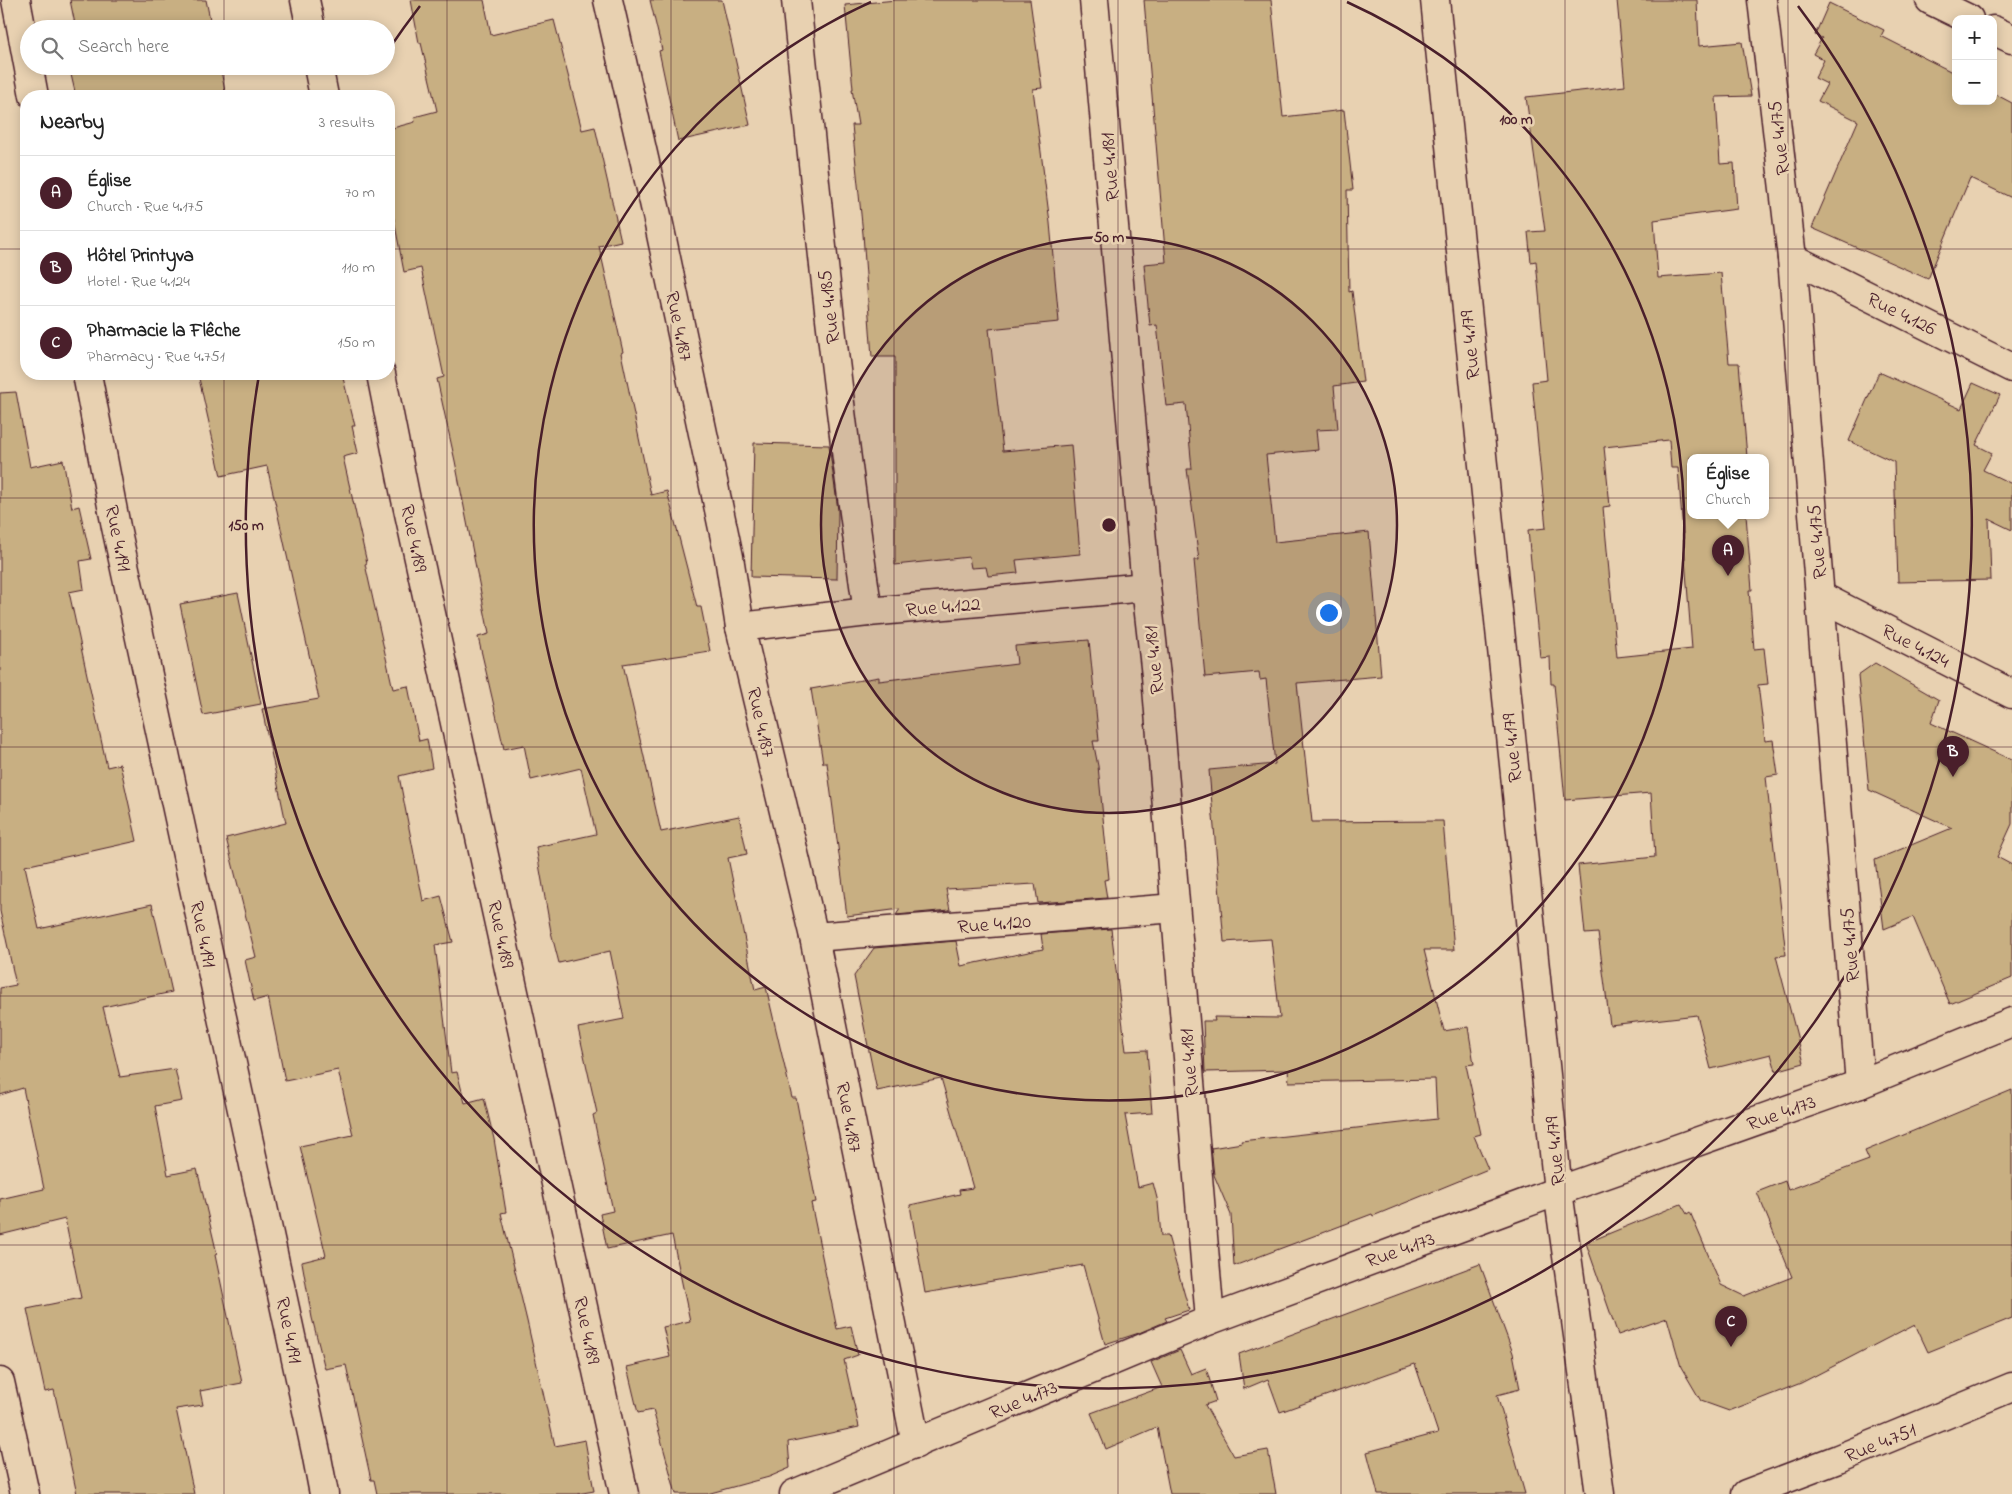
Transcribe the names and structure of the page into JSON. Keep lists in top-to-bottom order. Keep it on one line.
{"streets":{"street":["Rue 4.175","Rue 4.181","Rue 4.185","Rue 4.126","Rue 4.187","Rue 4.179","Rue 4.191","Rue 4.189","Rue 4.122","Rue 4.124","Rue 4.120","Rue 4.173","Rue 4.751"]},"crossings":[["Rue 4.175","Rue 4.126"],["Rue 4.175","Rue 4.124"],["Rue 4.175","Rue 4.173"],["Rue 4.181","Rue 4.122"],["Rue 4.181","Rue 4.120"],["Rue 4.181","Rue 4.173"],["Rue 4.185","Rue 4.122"],["Rue 4.187","Rue 4.122"],["Rue 4.187","Rue 4.120"],["Rue 4.187","Rue 4.173"],["Rue 4.179","Rue 4.173"]],"page":{"map_buttons":["+","−"],"search":"Search here","heading":["Nearby","3 results"],"list":[{"mark":"A","name":"Église","note":"Church · Rue 4.175","value":"70 m"},{"mark":"B","name":"Hôtel Printyva","note":"Hotel · Rue 4.124","value":"110 m"},{"mark":"C","name":"Pharmacie la Flêche","note":"Pharmacy · Rue 4.751","value":"150 m"}],"popup":["Église","Church"],"pins":["A","B","C"]},"rings":["100 m","50 m","150 m"]}
